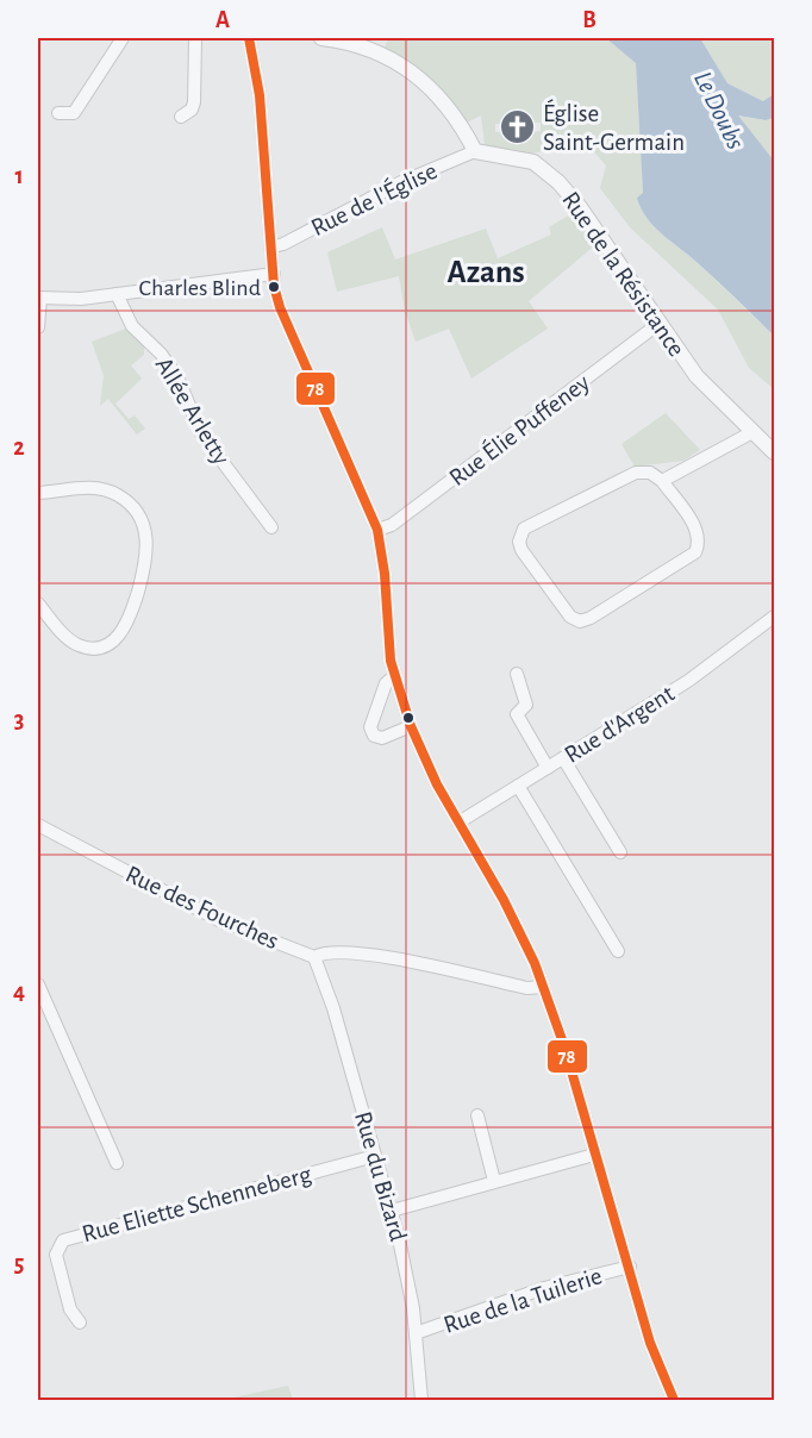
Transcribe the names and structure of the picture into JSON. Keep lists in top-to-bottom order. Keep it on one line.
{"streets":{"street":["Rue de l'Église","Rue de la Résistance","Allée Arletty","Rue Élie Puffeney","Rue d'Argent","Rue des Fourches","Rue du Bizard","Rue Eliette Schenneberg","Rue de la Tuilerie"]},"crossings":[["Rue de l'Église","Rue de la Résistance"],["Rue de la Résistance","Rue Élie Puffeney"],["Rue des Fourches","Rue du Bizard"],["Rue du Bizard","Rue Eliette Schenneberg"],["Rue du Bizard","Rue de la Tuilerie"]],"districts":["Azans"],"water":["Le Doubs"],"places":{"church":["Église Saint-Germain"],"other":["Charles Blind"]},"lines":["transit line 78"],"grid":{"columns":["A","B"],"rows":["1","2","3","4","5"]}}
